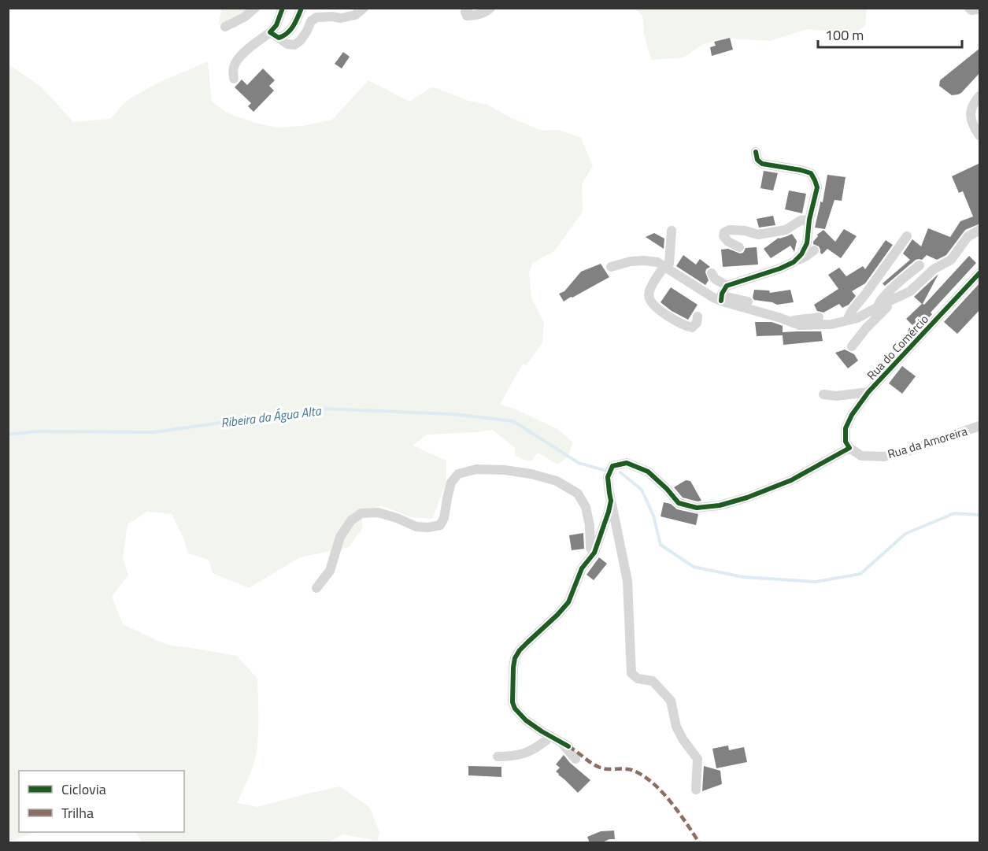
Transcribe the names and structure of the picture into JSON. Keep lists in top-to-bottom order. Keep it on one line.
{"streets":{"street":["Rua do Comércio","Rua da Amoreira"]},"crossings":[["Rua do Comércio","Rua da Amoreira"]],"water":["Ribeira da Água Alta"],"legend":["Ciclovia","Trilha"],"scale_bar":"100 m"}
